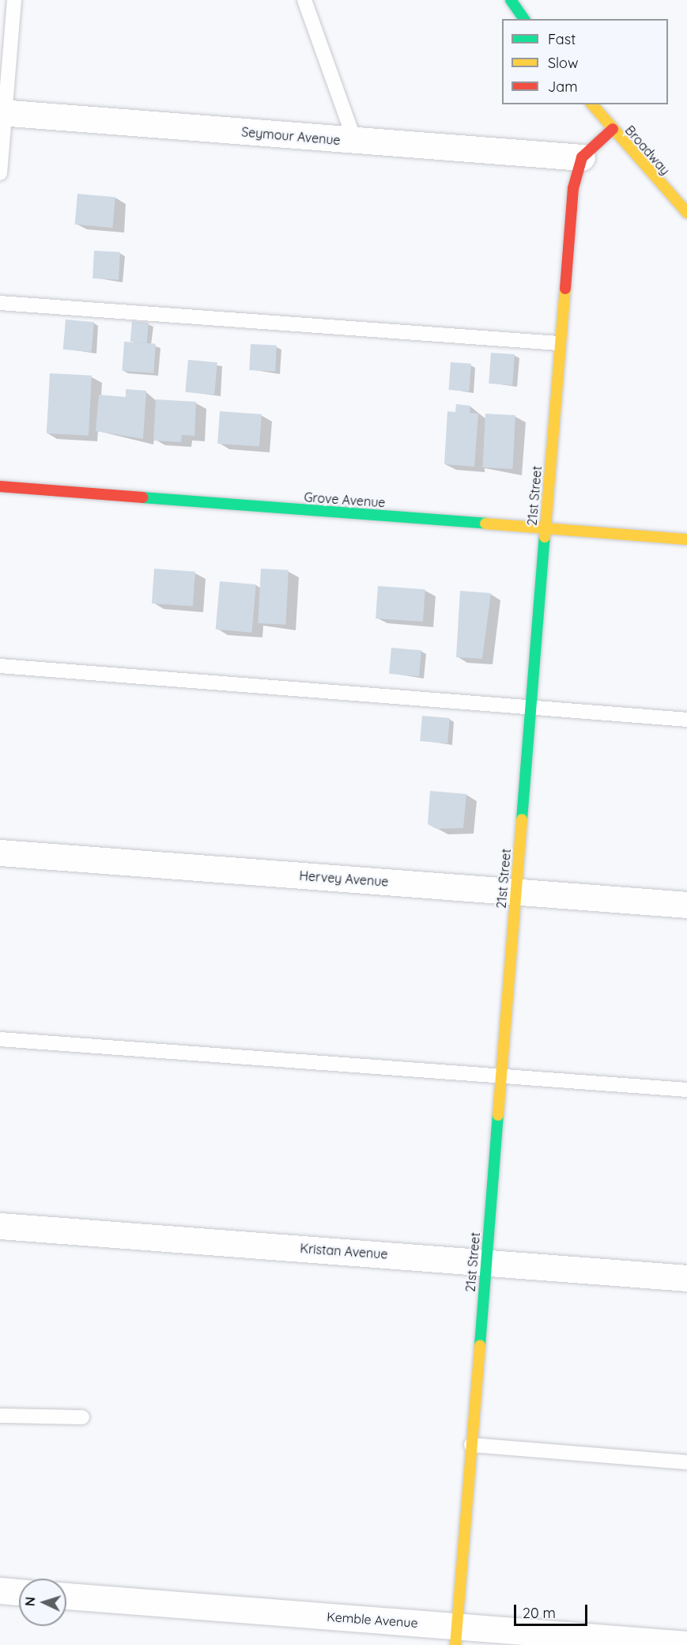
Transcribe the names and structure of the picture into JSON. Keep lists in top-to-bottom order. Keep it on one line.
{"streets":{"street":["Seymour Avenue","Broadway","21st Street","Grove Avenue","Hervey Avenue","Kristan Avenue","Kemble Avenue"]},"crossings":[["Seymour Avenue","21st Street"],["21st Street","Grove Avenue"],["21st Street","Hervey Avenue"],["21st Street","Kristan Avenue"],["21st Street","Kemble Avenue"]],"legend":["Fast","Slow","Jam"],"scale_bar":"20 m","north":"left"}
